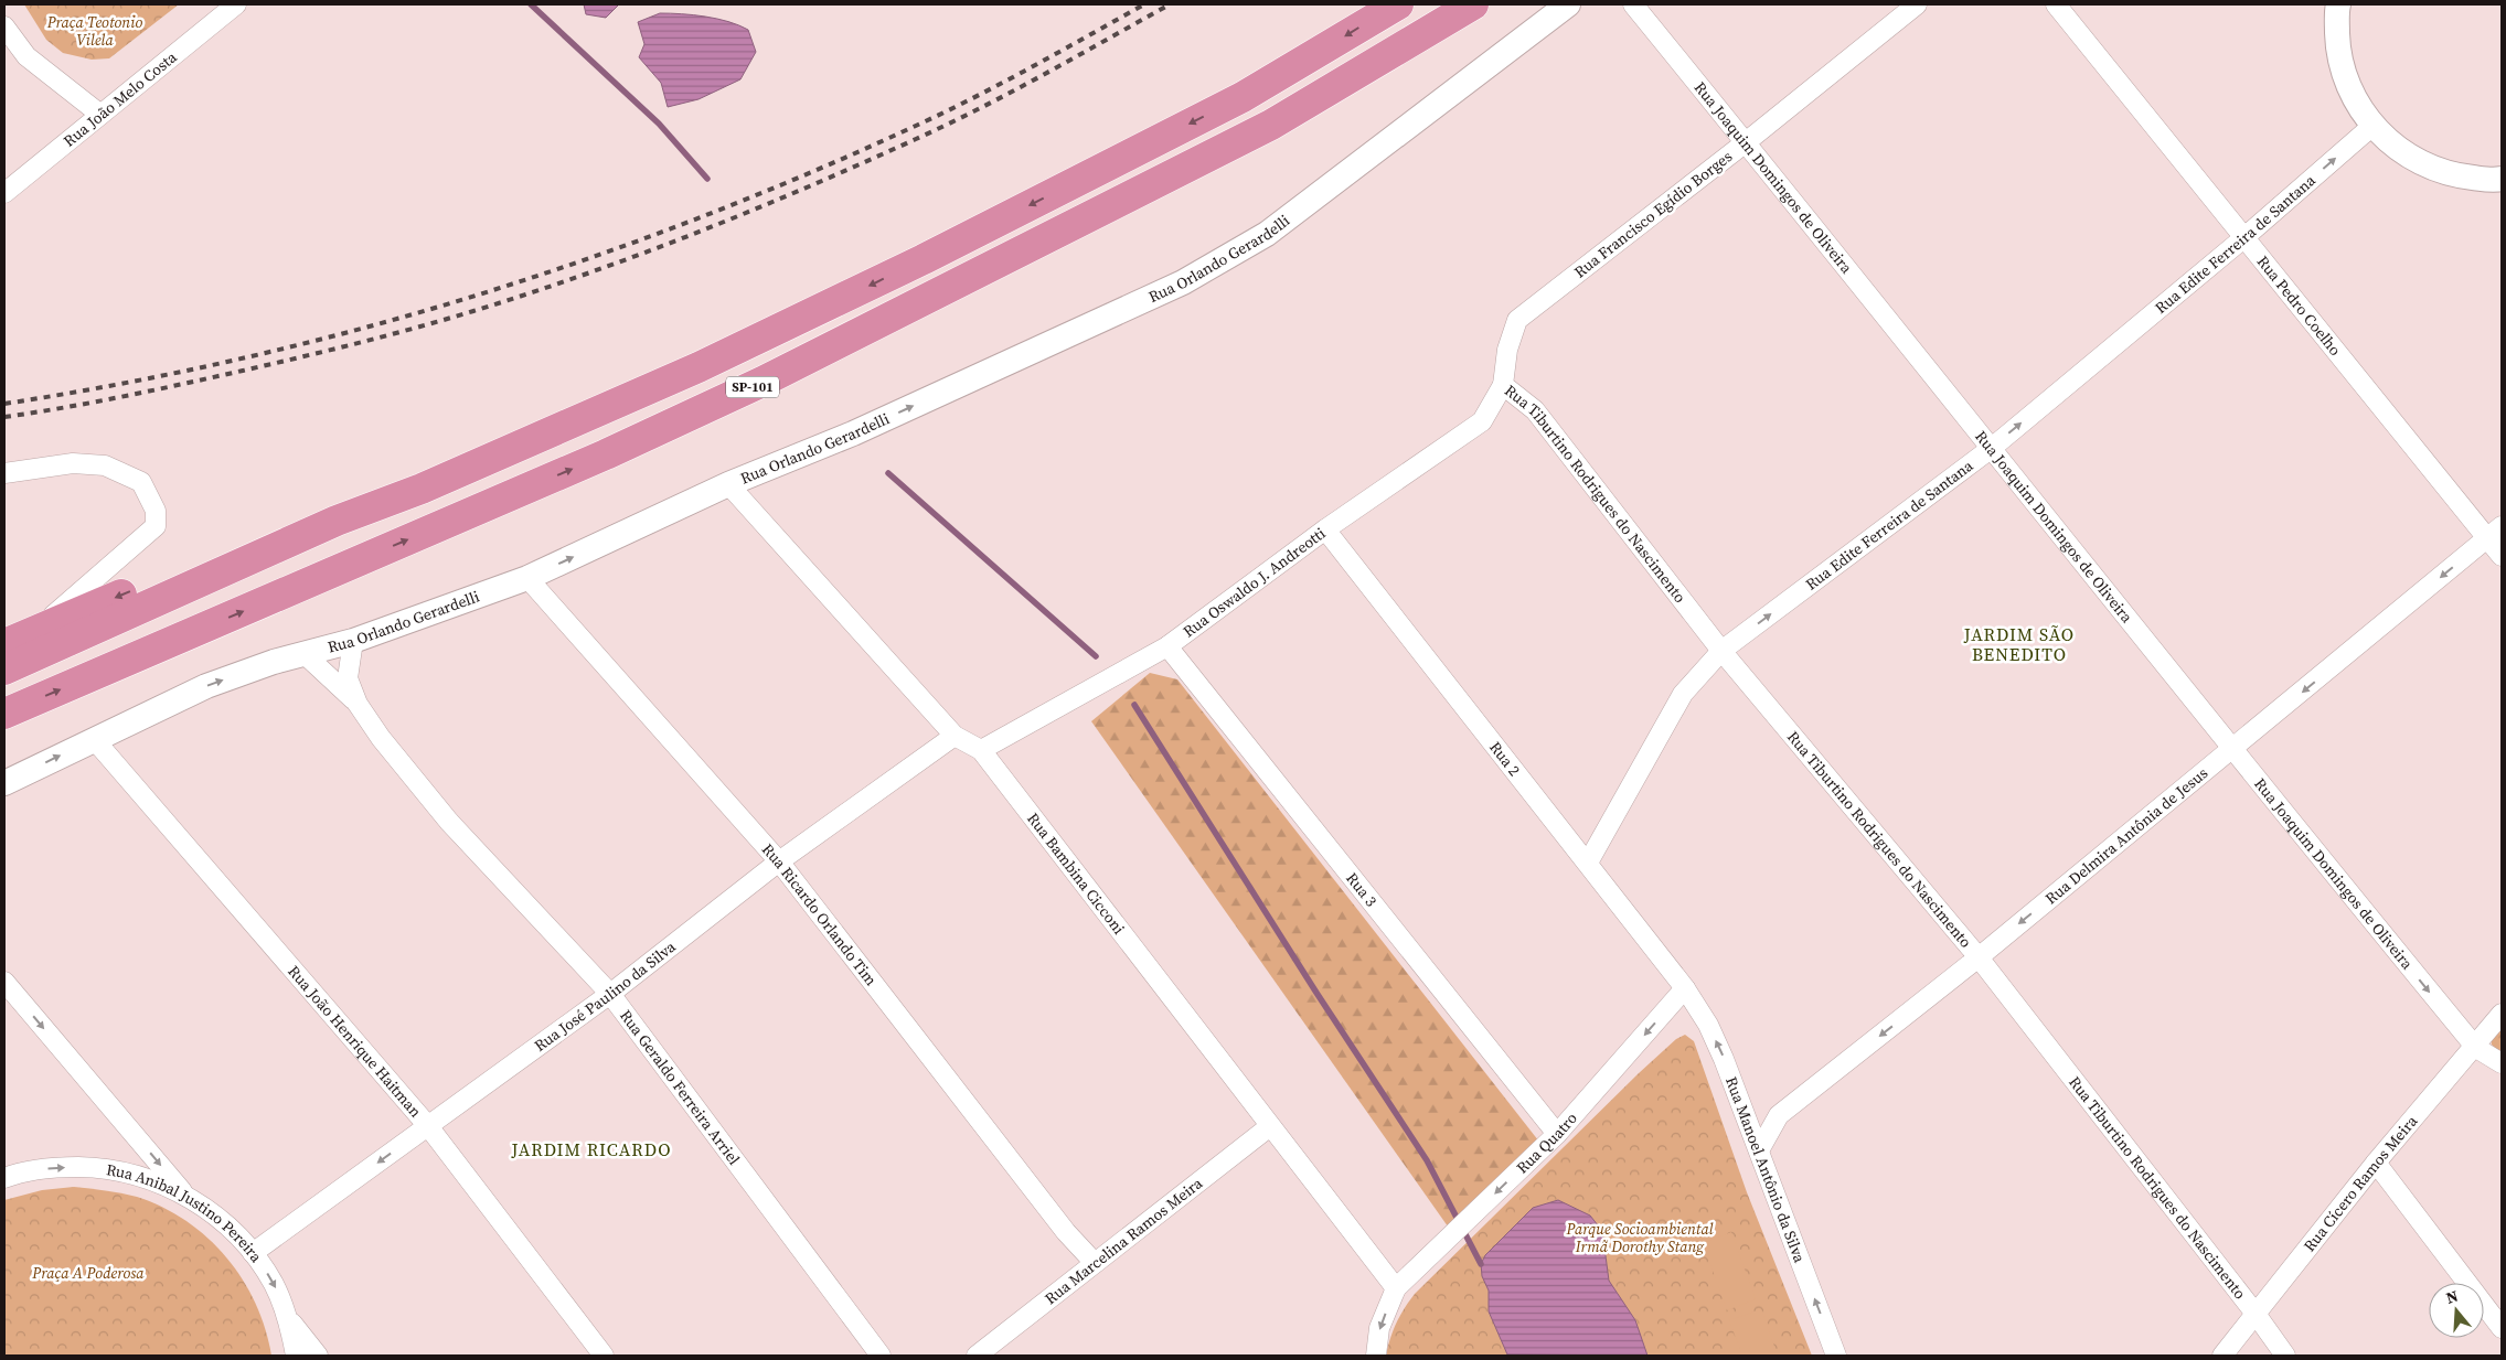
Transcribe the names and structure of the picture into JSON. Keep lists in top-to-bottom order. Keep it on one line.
{"streets":{"highway":["SP-101"],"street":["Rua João Melo Costa","Rua Joaquim Domingos de Oliveira","Rua Francisco Egídio Borges","Rua Edite Ferreira de Santana","Rua Orlando Gerardelli","Rua Pedro Coelho","Rua Tiburtino Rodrigues do Nascimento","Rua Oswaldo J. Andreotti","Rua 2","Rua Delmira Antônia de Jesus","Rua Bambina Cicconi","Rua 3","Rua Ricardo Orlando Tim","Rua José Paulino da Silva","Rua João Henrique Haitman","Rua Geraldo Ferreira Arriel","Rua Quatro","Rua Manoel Antônio da Silva","Rua Cícero Ramos Meira","Rua Anibal Justino Pereira","Rua Marcelina Ramos Meira"]},"crossings":[["Rua Joaquim Domingos de Oliveira","Rua Francisco Egídio Borges"],["Rua Joaquim Domingos de Oliveira","Rua Edite Ferreira de Santana"],["Rua Joaquim Domingos de Oliveira","Rua Delmira Antônia de Jesus"],["Rua Joaquim Domingos de Oliveira","Rua Cícero Ramos Meira"],["Rua Francisco Egídio Borges","Rua Tiburtino Rodrigues do Nascimento"],["Rua Edite Ferreira de Santana","Rua Pedro Coelho"],["Rua Edite Ferreira de Santana","Rua Tiburtino Rodrigues do Nascimento"],["Rua Edite Ferreira de Santana","Rua 2"],["Rua Orlando Gerardelli","Rua Bambina Cicconi"],["Rua Orlando Gerardelli","Rua Ricardo Orlando Tim"],["Rua Orlando Gerardelli","Rua João Henrique Haitman"],["Rua Orlando Gerardelli","Rua Geraldo Ferreira Arriel"],["Rua Pedro Coelho","Rua Delmira Antônia de Jesus"],["Rua Tiburtino Rodrigues do Nascimento","Rua Oswaldo J. Andreotti"],["Rua Tiburtino Rodrigues do Nascimento","Rua Delmira Antônia de Jesus"],["Rua Tiburtino Rodrigues do Nascimento","Rua Cícero Ramos Meira"],["Rua Oswaldo J. Andreotti","Rua 2"],["Rua Oswaldo J. Andreotti","Rua Bambina Cicconi"],["Rua Oswaldo J. Andreotti","Rua 3"],["Rua 2","Rua Quatro"],["Rua 2","Rua Manoel Antônio da Silva"],["Rua Delmira Antônia de Jesus","Rua Manoel Antônio da Silva"],["Rua Bambina Cicconi","Rua José Paulino da Silva"],["Rua Bambina Cicconi","Rua Quatro"],["Rua Bambina Cicconi","Rua Marcelina Ramos Meira"],["Rua 3","Rua Quatro"],["Rua Ricardo Orlando Tim","Rua José Paulino da Silva"],["Rua Ricardo Orlando Tim","Rua Marcelina Ramos Meira"],["Rua José Paulino da Silva","Rua João Henrique Haitman"],["Rua José Paulino da Silva","Rua Geraldo Ferreira Arriel"],["Rua José Paulino da Silva","Rua Anibal Justino Pereira"],["Rua Quatro","Rua Manoel Antônio da Silva"]],"one_way":["Rua Edite Ferreira de Santana","Rua Orlando Gerardelli","Rua Delmira Antônia de Jesus","Rua Quatro","Rua Manoel Antônio da Silva","Rua Anibal Justino Pereira"],"districts":["JARDIM SÃO BENEDITO","JARDIM RICARDO"],"parks":["Praça Teotonio Vilela","Parque Socioambiental Irmã Dorothy Stang","Praça A Poderosa"],"north":"top"}
